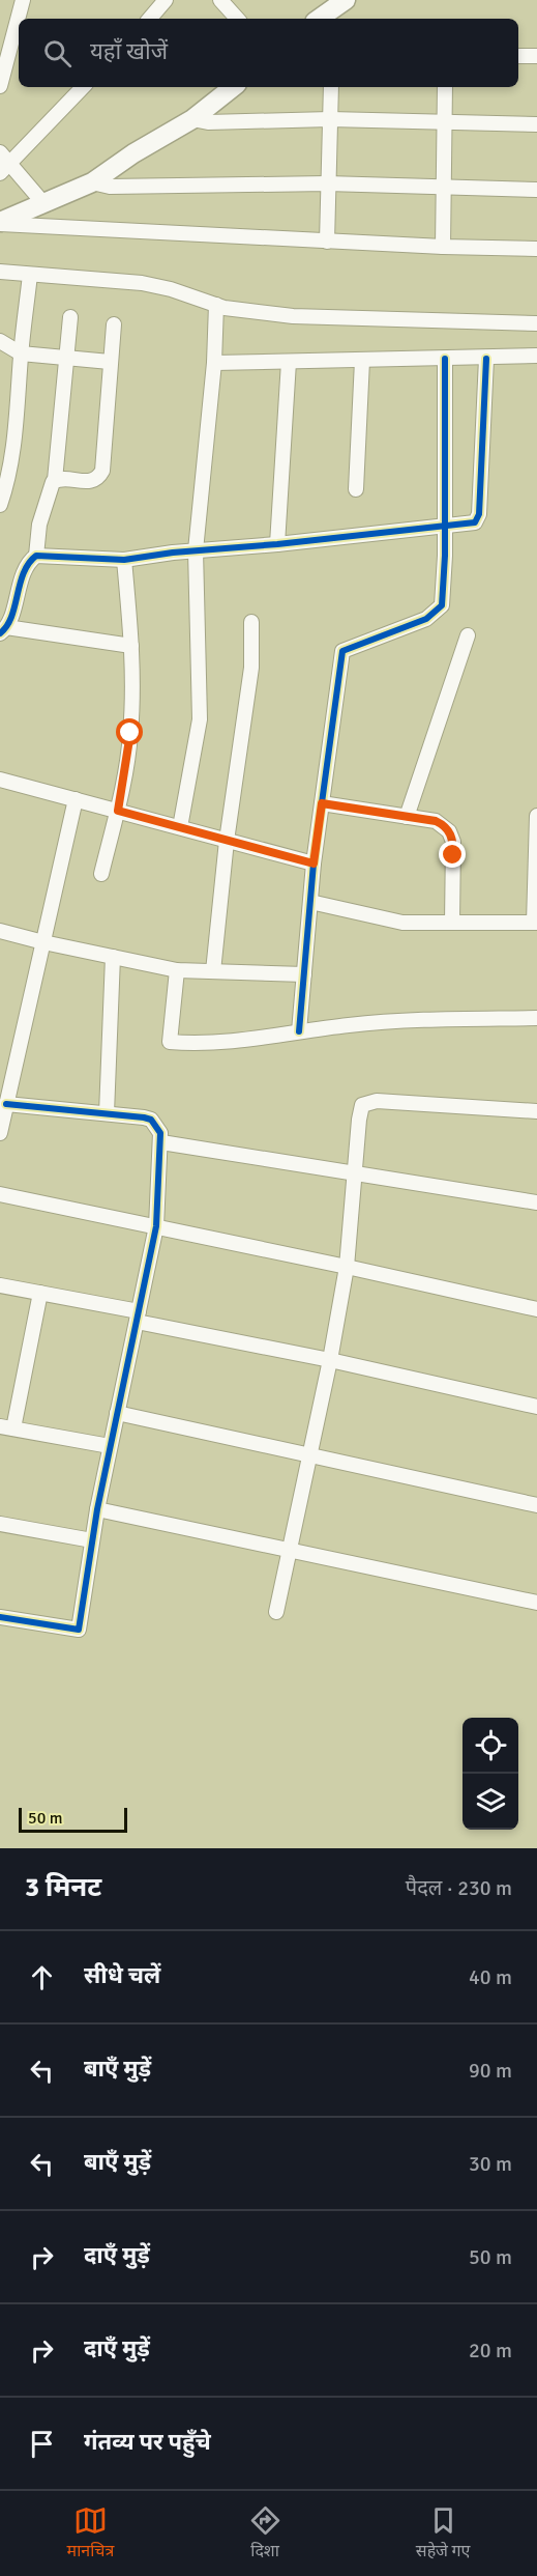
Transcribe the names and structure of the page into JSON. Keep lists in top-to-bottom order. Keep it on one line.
{"scale_bar":"50 m","page":{"search":"यहाँ खोजें","scale":"50 m","heading":["3 मिनट","पैदल · 230 m"],"list":[["सीधे चलें","40 m"],["बाएँ मुड़ें","90 m"],["बाएँ मुड़ें","30 m"],["दाएँ मुड़ें","50 m"],["दाएँ मुड़ें","20 m"],"गंतव्य पर पहुँचे"],"nav":["मानचित्र","दिशा","सहेजे गए"]}}
